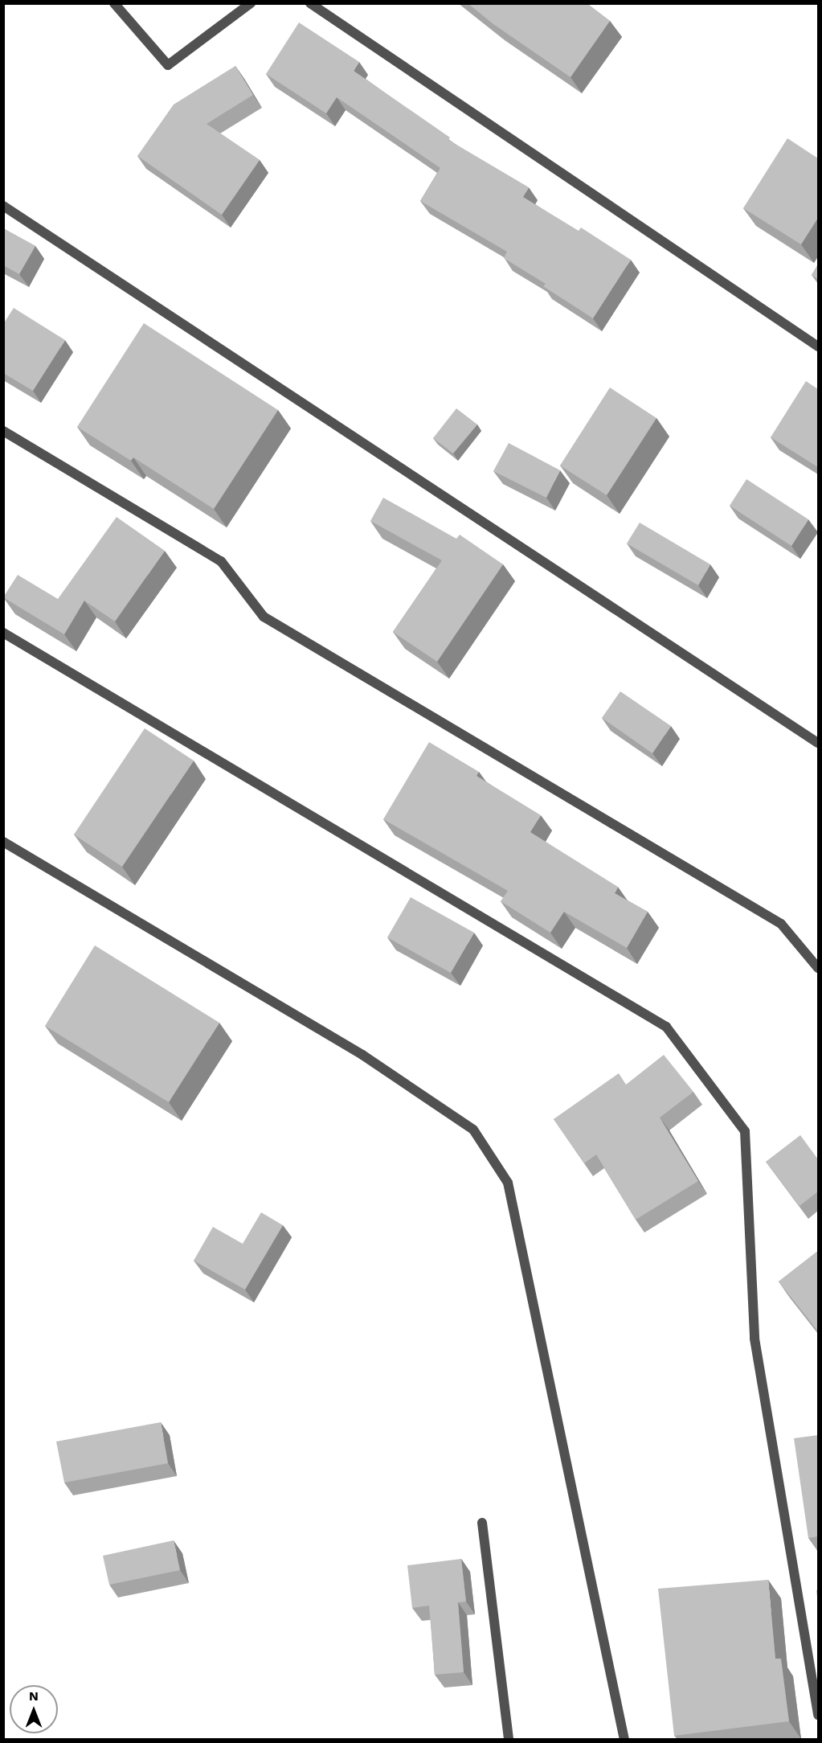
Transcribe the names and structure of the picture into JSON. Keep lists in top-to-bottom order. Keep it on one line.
{"north":"top"}
